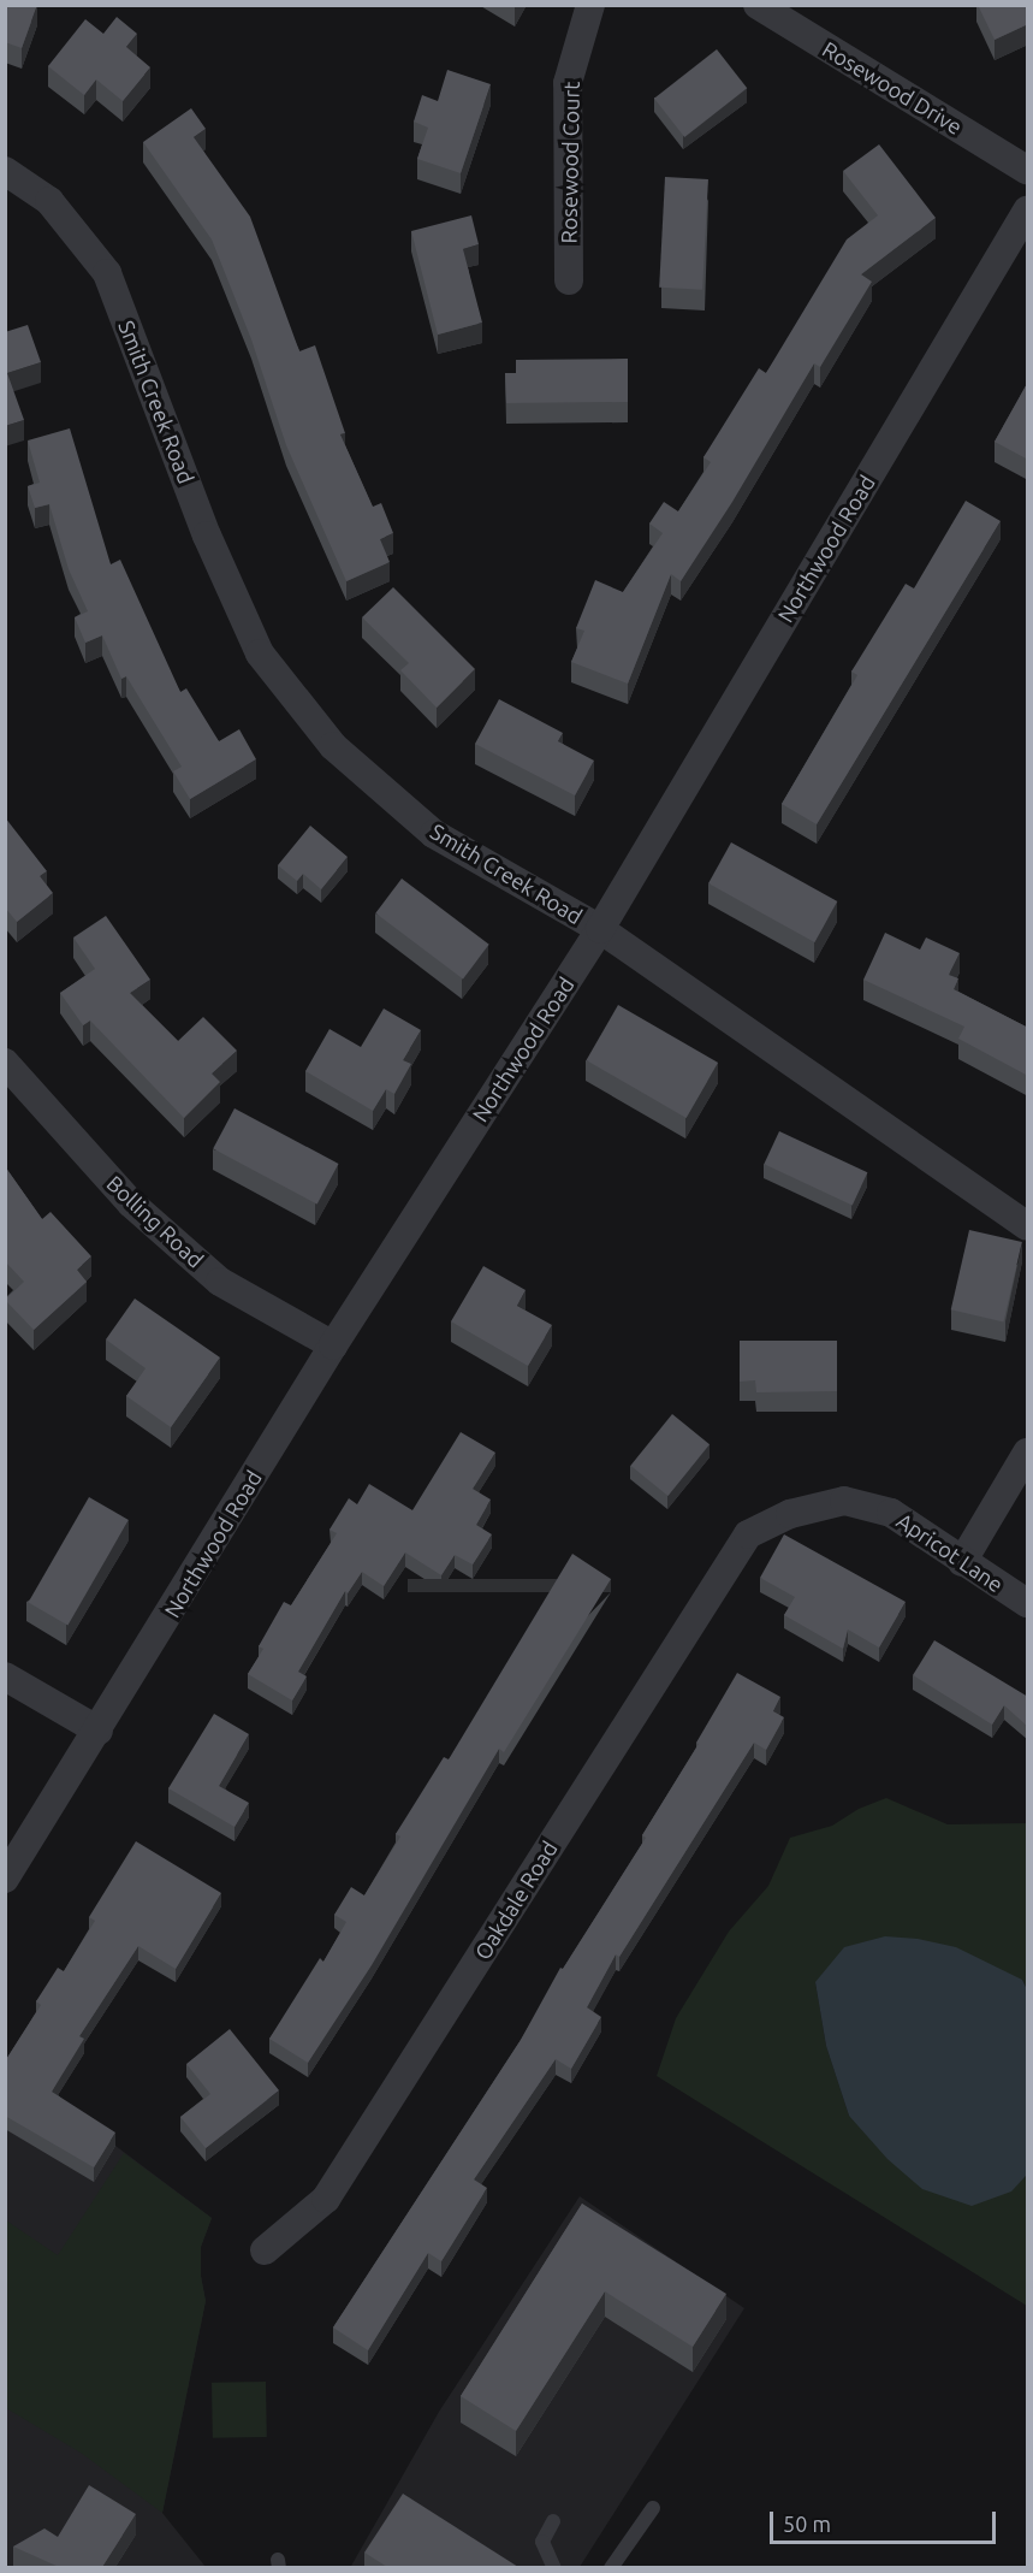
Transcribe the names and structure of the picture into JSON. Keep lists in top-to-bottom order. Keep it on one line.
{"streets":{"street":["Rosewood Drive","Rosewood Court","Smith Creek Road","Northwood Road","Bolling Road","Apricot Lane","Oakdale Road"]},"crossings":[["Smith Creek Road","Northwood Road"],["Northwood Road","Bolling Road"],["Apricot Lane","Oakdale Road"]],"scale_bar":"50 m"}
